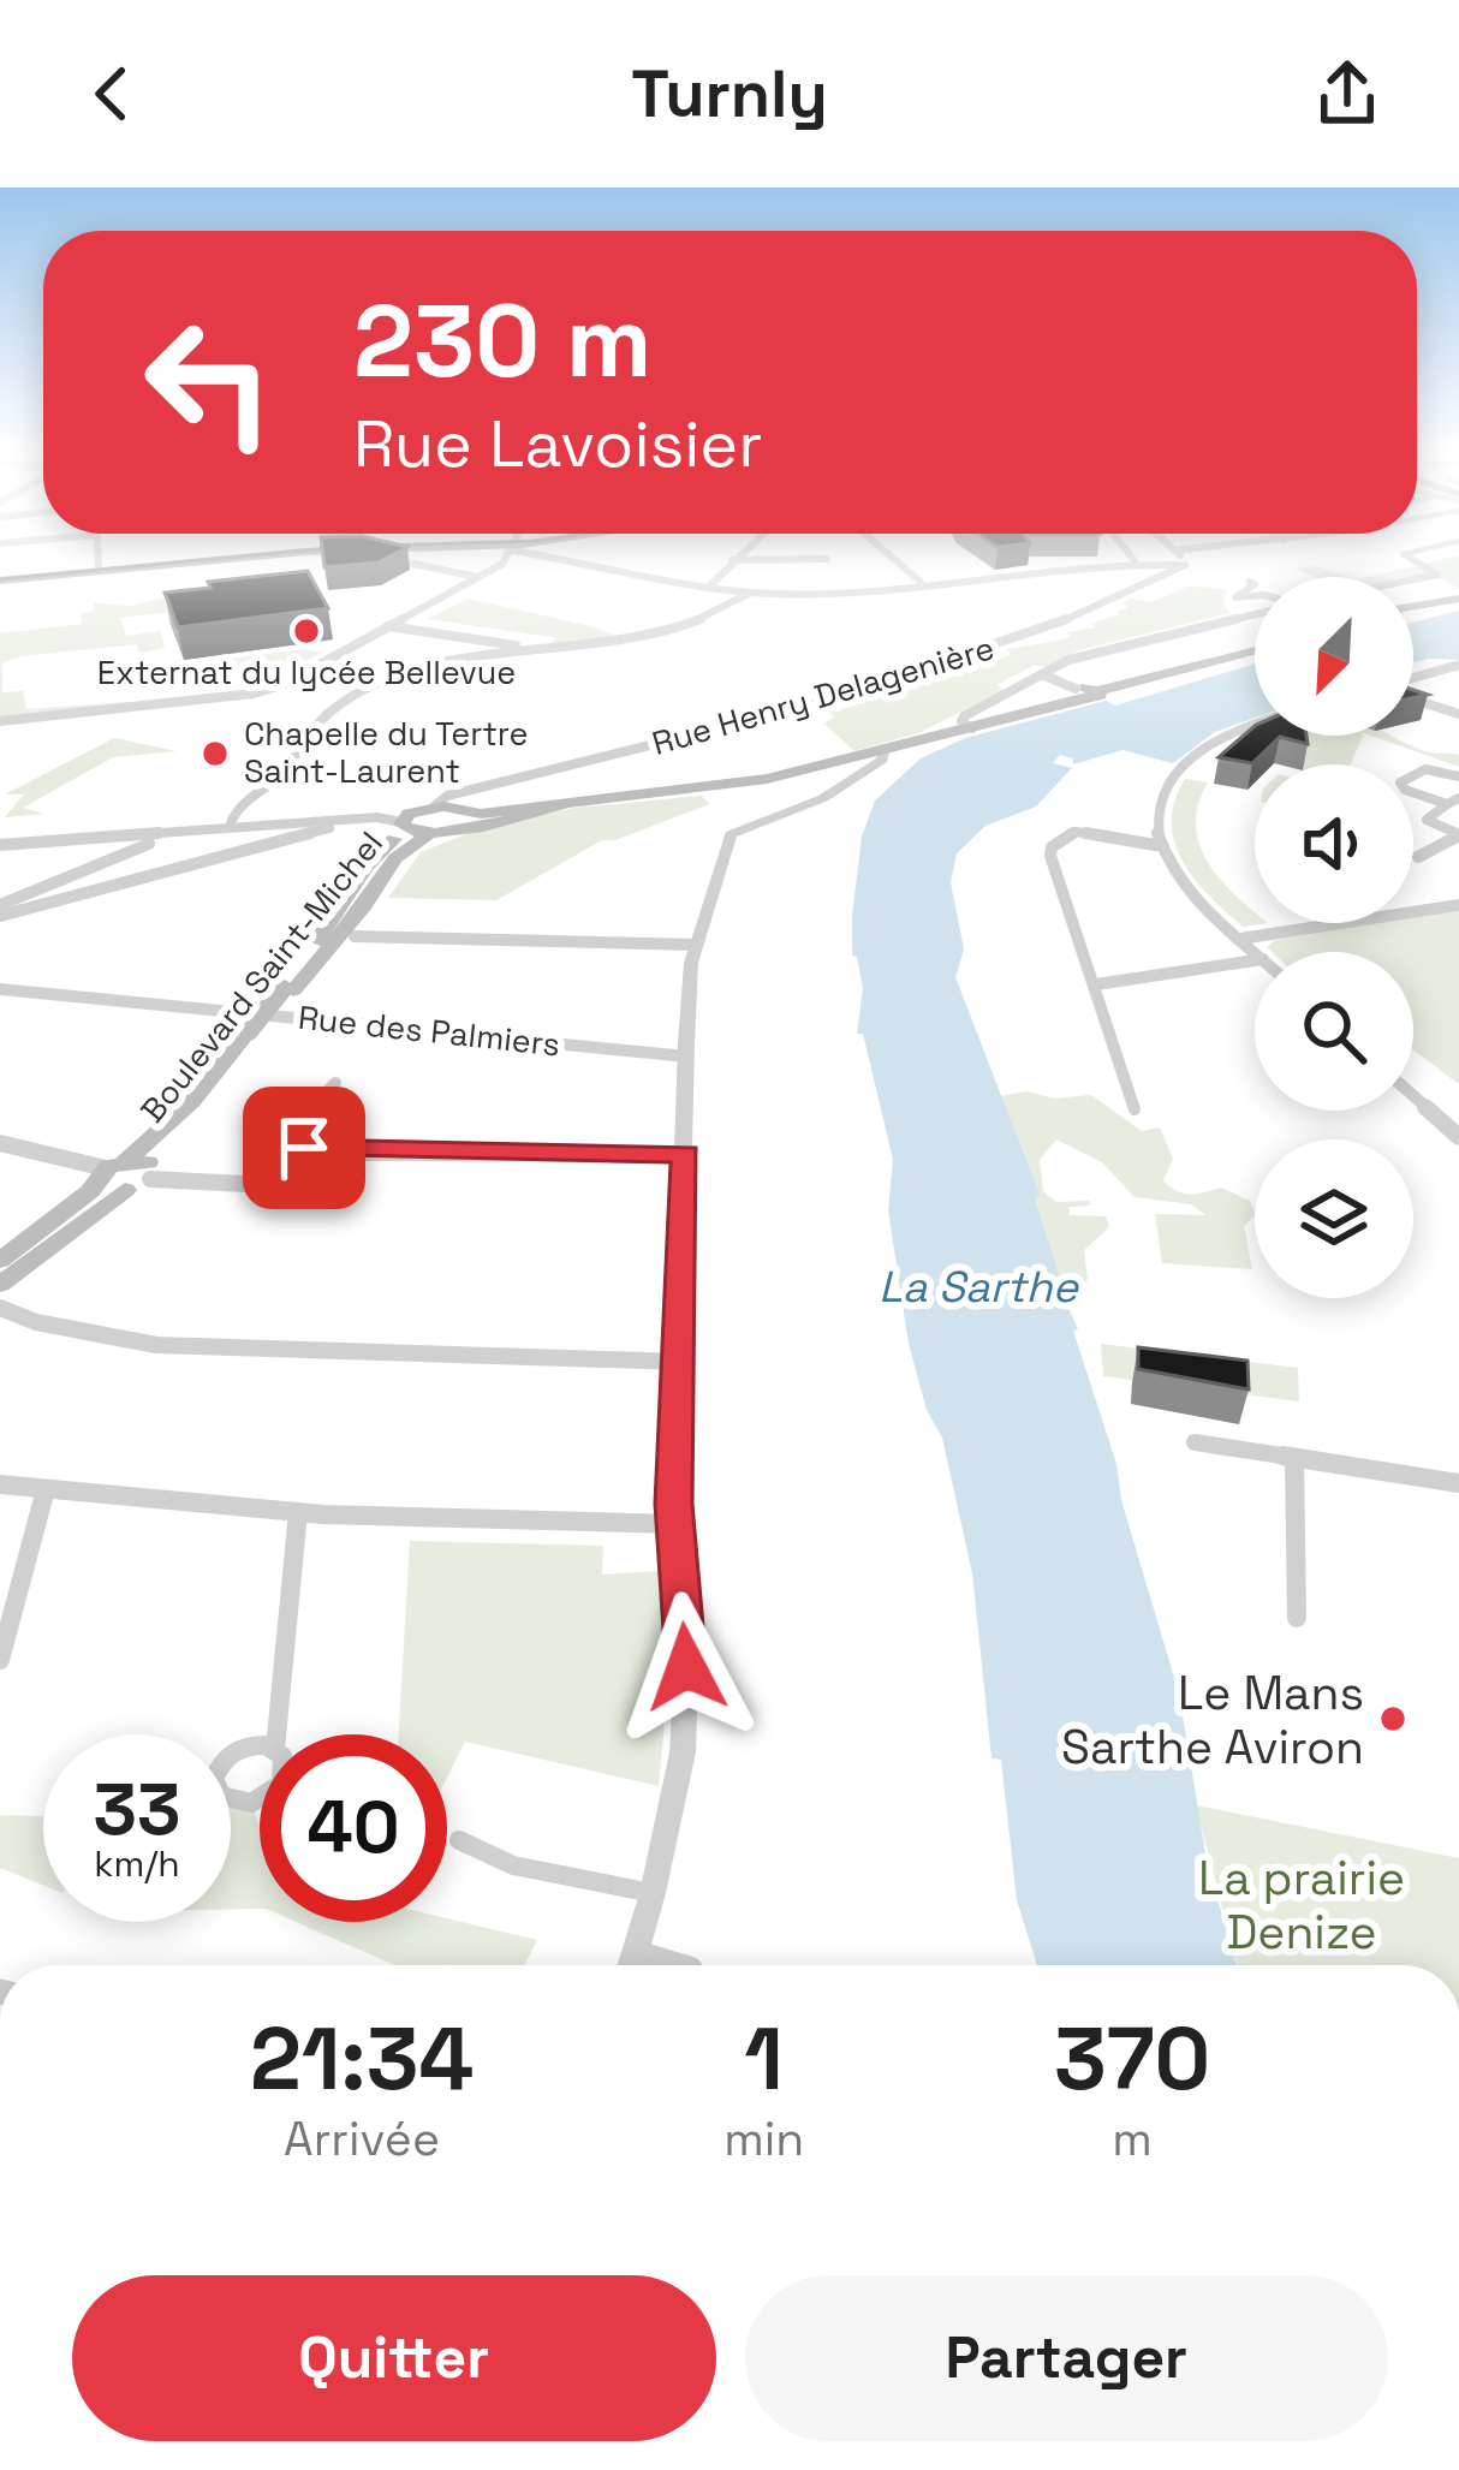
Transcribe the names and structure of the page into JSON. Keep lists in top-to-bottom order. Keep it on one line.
{"streets":{"main road":["Boulevard Saint-Michel"],"street":["Rue Henry Delagenière","Rue des Palmiers"]},"crossings":[["Rue Henry Delagenière","Boulevard Saint-Michel"]],"water":["La Sarthe"],"parks":["La prairie Denize"],"places":["Externat du lycée Bellevue","Chapelle du Tertre Saint-Laurent","Le Mans Sarthe Aviron"],"north":"bottom left","page":{"header":"Turnly","turn":["230 m","Rue Lavoisier"],"speed":"33 km/h","limit":"40","eta":["21:34","Arrivée","1","min","370","m"],"buttons":["Quitter","Partager"]}}
